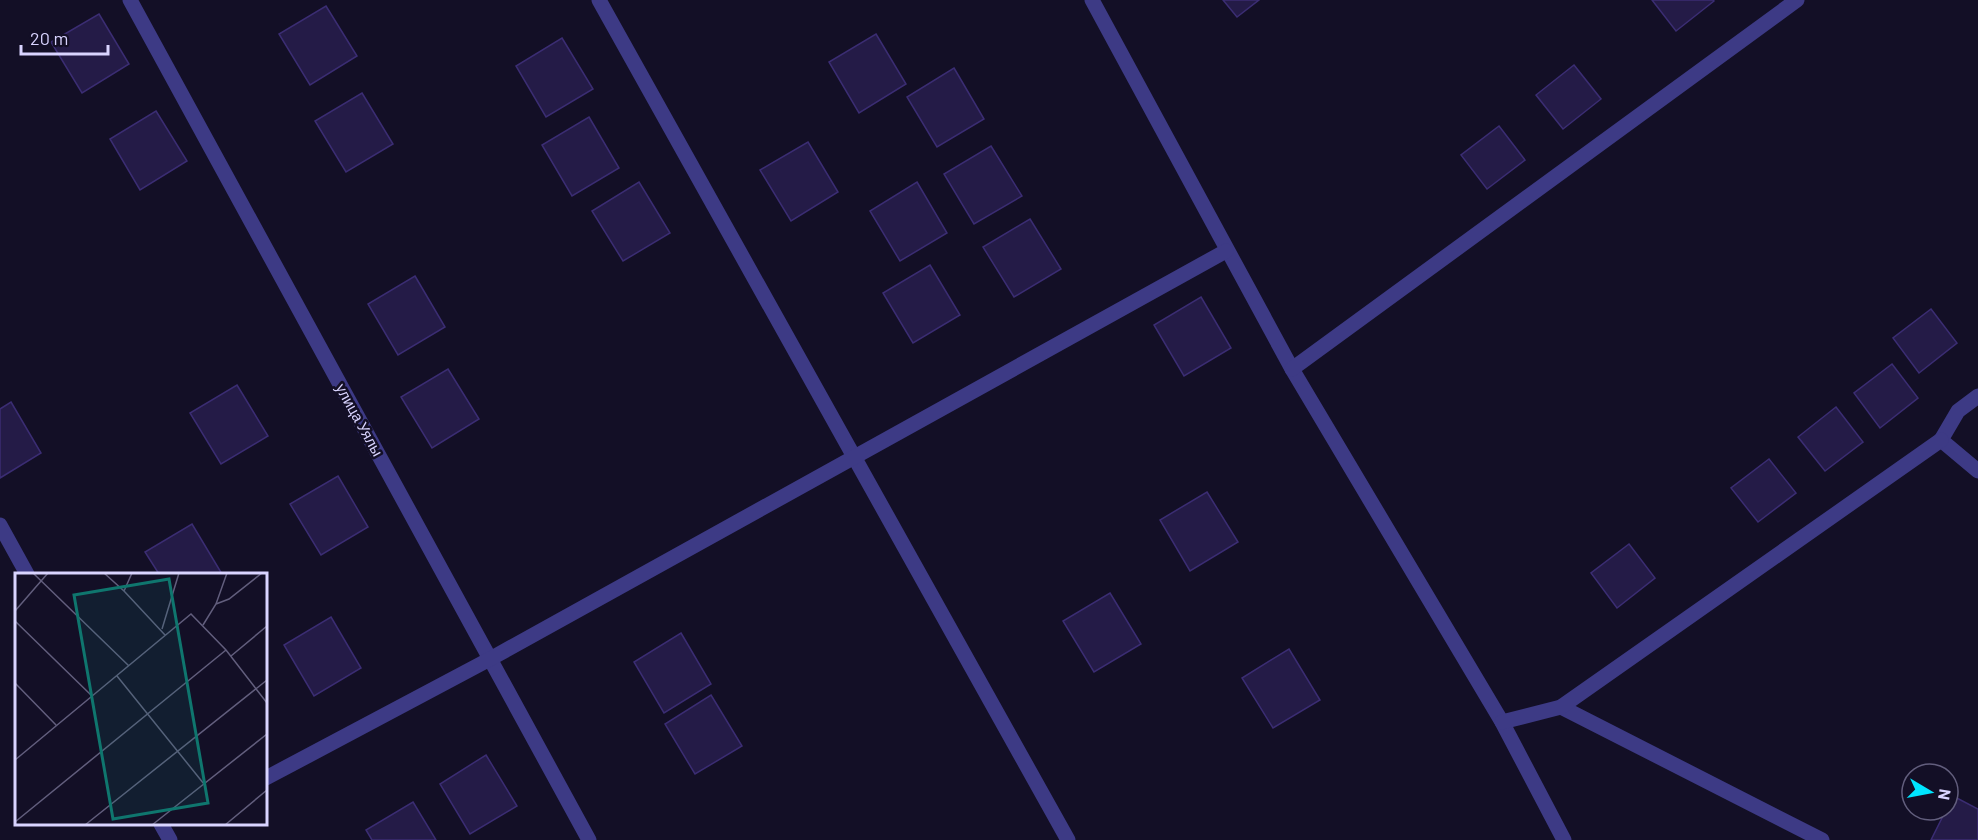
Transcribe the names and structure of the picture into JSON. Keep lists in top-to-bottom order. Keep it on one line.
{"streets":{"street":["улица Уялы"]},"scale_bar":"20 m","north":"right"}
